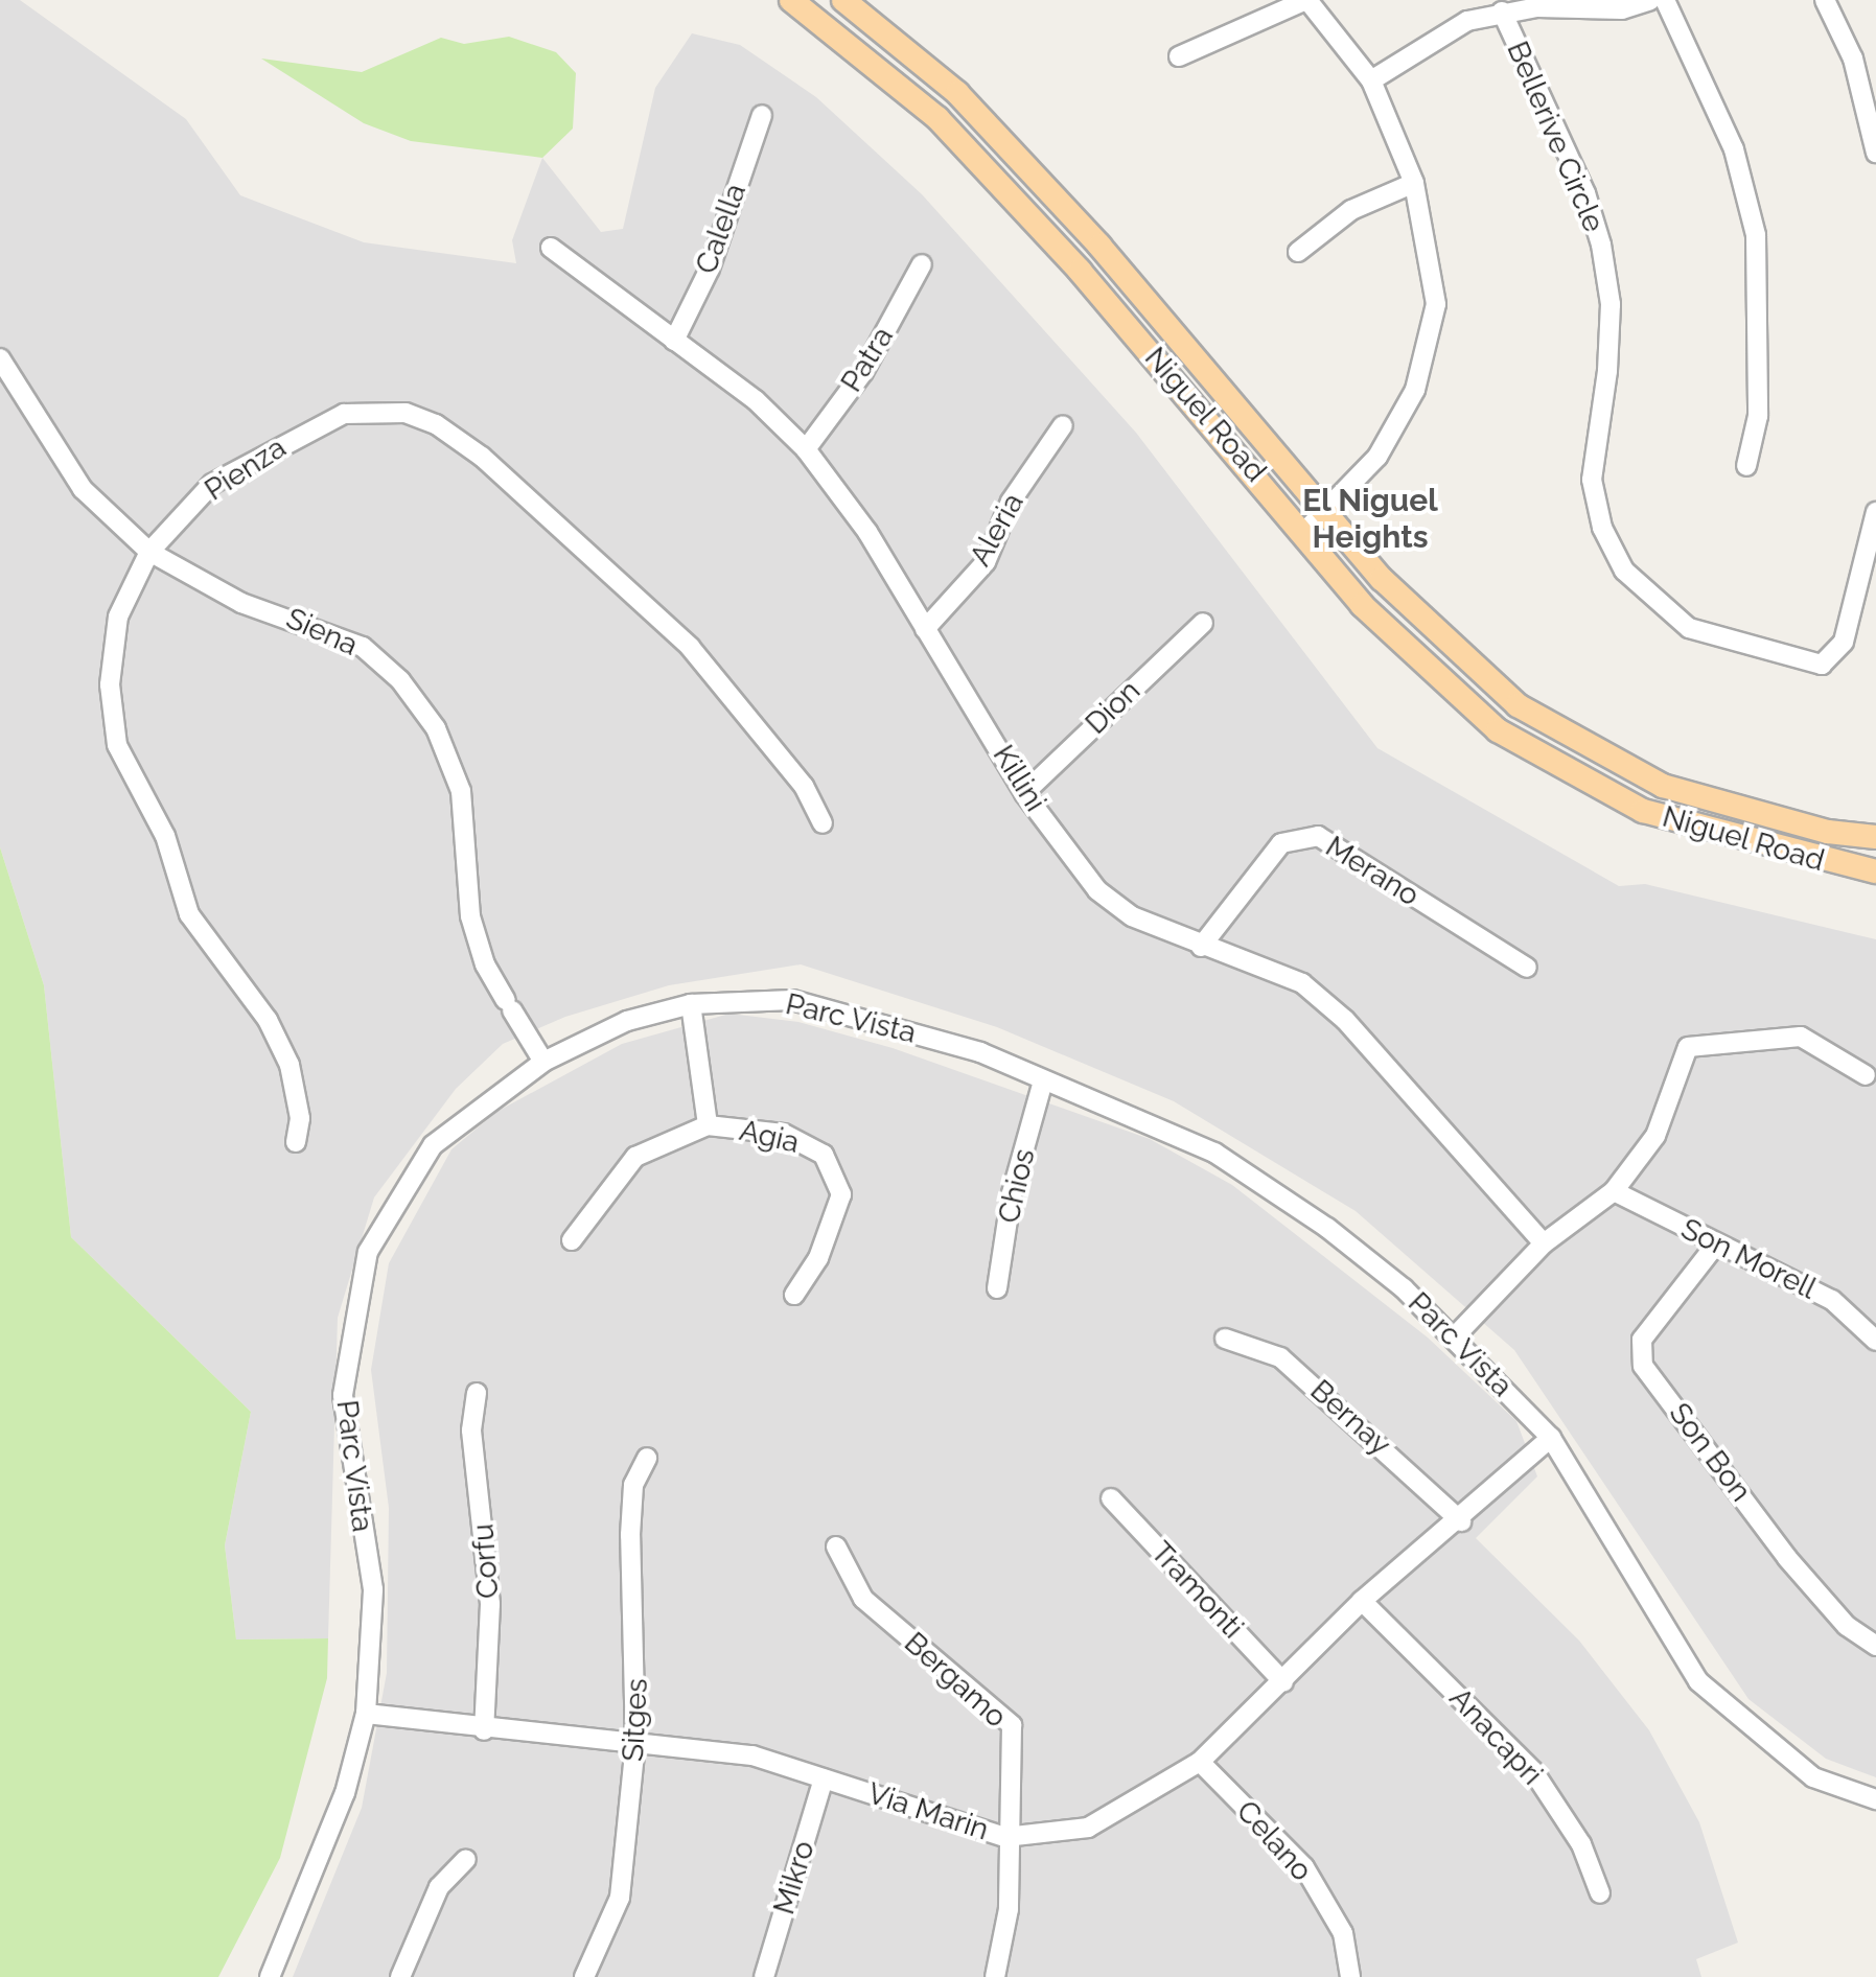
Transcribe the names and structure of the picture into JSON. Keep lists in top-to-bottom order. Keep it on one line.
{"streets":{"main road":["Niguel Road"],"street":["Bellerive Circle","Calella","Patra","Pienza","Aleria","Siena","Dion","Killini","Merano","Parc Vista","Agia","Chios","Son Morell","Bernay","Son Bon","Corfu","Tramonti","Bergamo","Sitges","Anacapri","Via Marin","Celano","Mikro"]},"crossings":[["Calella","Killini"],["Patra","Killini"],["Pienza","Siena"],["Aleria","Killini"],["Siena","Parc Vista"],["Dion","Killini"],["Killini","Merano"],["Parc Vista","Agia"],["Parc Vista","Chios"],["Parc Vista","Via Marin"],["Son Morell","Son Bon"],["Bernay","Via Marin"],["Corfu","Via Marin"],["Tramonti","Via Marin"],["Bergamo","Via Marin"],["Sitges","Via Marin"],["Anacapri","Via Marin"],["Via Marin","Celano"],["Via Marin","Mikro"]],"districts":["El Niguel Heights"]}
